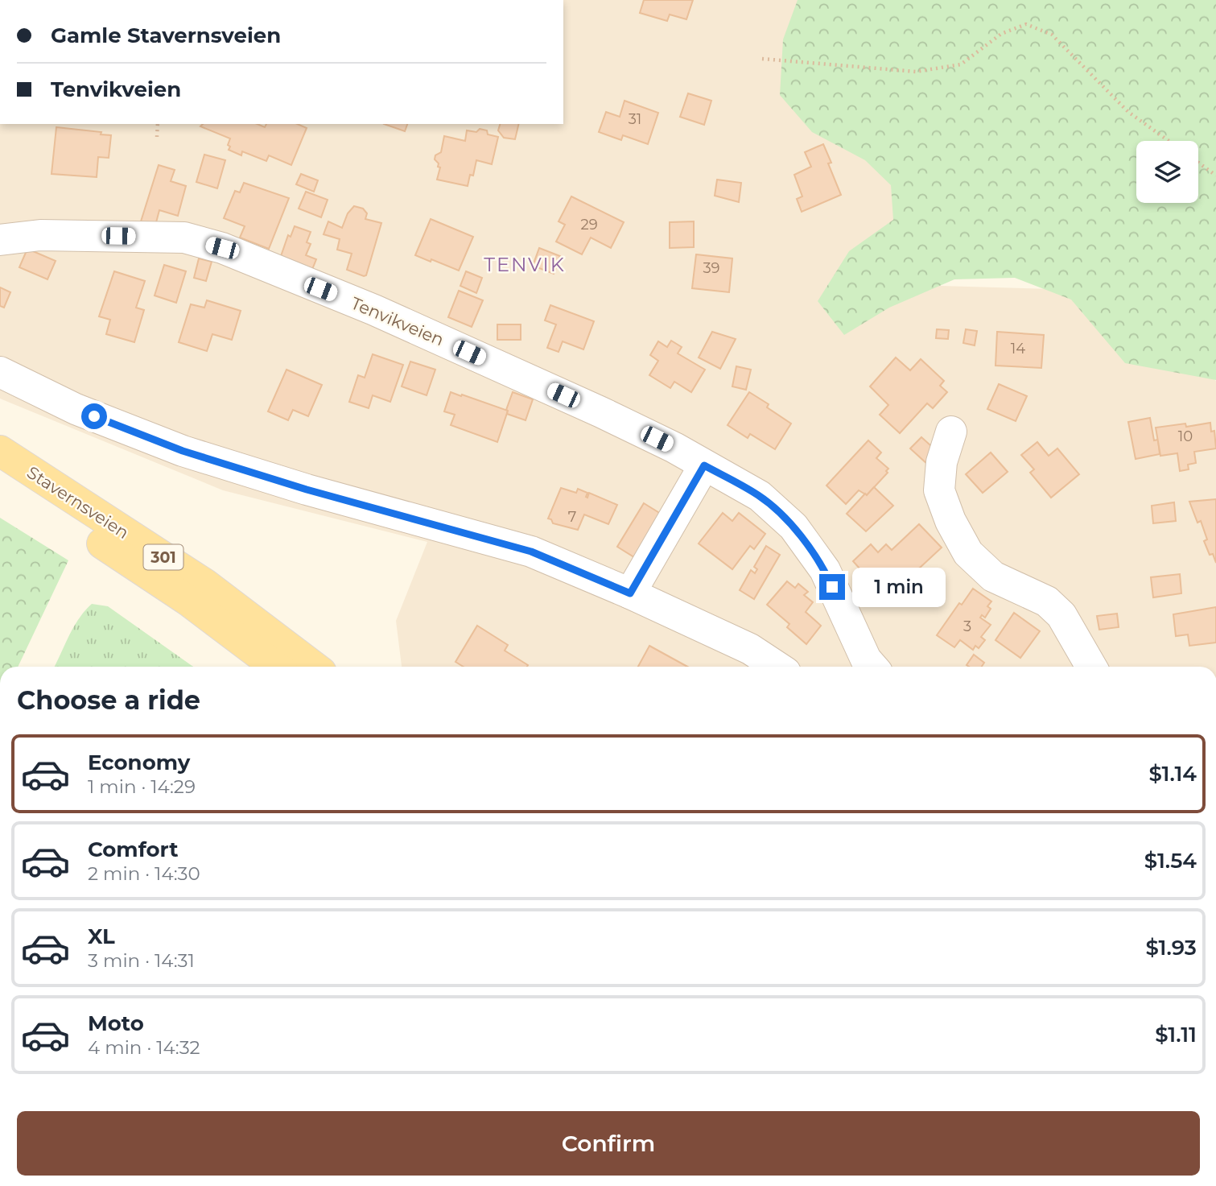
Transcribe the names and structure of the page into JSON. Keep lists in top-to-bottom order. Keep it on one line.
{"streets":{"main road":["Stavernsveien","301"],"street":["Tenvikveien"]},"districts":["TENVIK"],"house_numbers":["31","29","39","14","10","7","3"],"page":{"banner":["Gamle Stavernsveien","Tenvikveien"],"bubble":"1 min","heading":"Choose a ride","list":[{"name":"Economy","note":"1 min · 14:29","value":"$1.14"},{"name":"Comfort","note":"2 min · 14:30","value":"$1.54"},{"name":"XL","note":"3 min · 14:31","value":"$1.93"},{"name":"Moto","note":"4 min · 14:32","value":"$1.11"}],"buttons":"Confirm"}}
